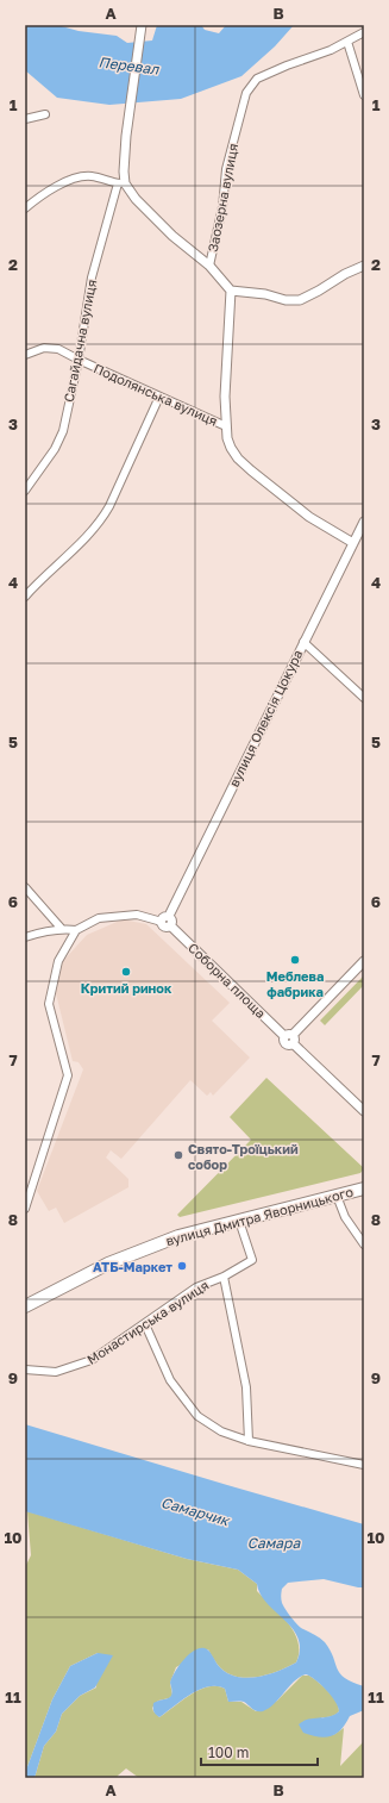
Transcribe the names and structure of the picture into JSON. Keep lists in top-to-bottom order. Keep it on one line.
{"streets":{"highway":["вулиця Дмитра Яворницького"],"street":["Заозерна вулиця","Сагайдачна вулиця","Подолянська вулиця","вулиця Олексія Цокура","Соборна площа","Монастирська вулиця"]},"crossings":[["Сагайдачна вулиця","Подолянська вулиця"],["Подолянська вулиця","вулиця Олексія Цокура"],["вулиця Олексія Цокура","Соборна площа"],["вулиця Дмитра Яворницького","Монастирська вулиця"]],"water":["Перевал","Самарчик","Самара"],"places":["Меблева фабрика","Критий ринок","Свято-Троїцький собор","АТБ-Маркет"],"scale_bar":"100 m","grid":{"columns":["A","B"],"rows":["1","2","3","4","5","6","7","8","9","10","11"]}}
